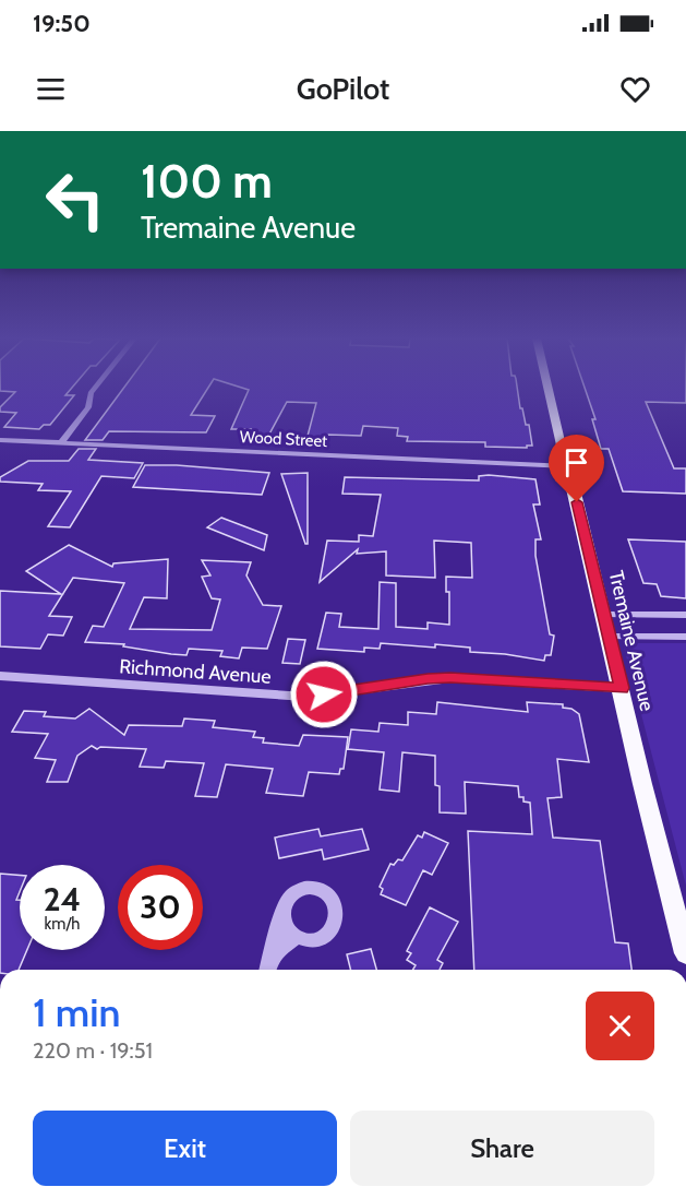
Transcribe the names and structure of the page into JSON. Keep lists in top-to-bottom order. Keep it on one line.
{"streets":{"main road":["Tremaine Avenue"],"street":["Wood Street","Richmond Avenue"]},"crossings":[["Wood Street","Tremaine Avenue"],["Tremaine Avenue","Richmond Avenue"]],"page":{"status":"19:50","header":"GoPilot","turn":["100 m","Tremaine Avenue"],"speed":"24 km/h","limit":"30","heading":["1 min","220 m · 19:51"],"buttons":["Exit","Share"]}}
